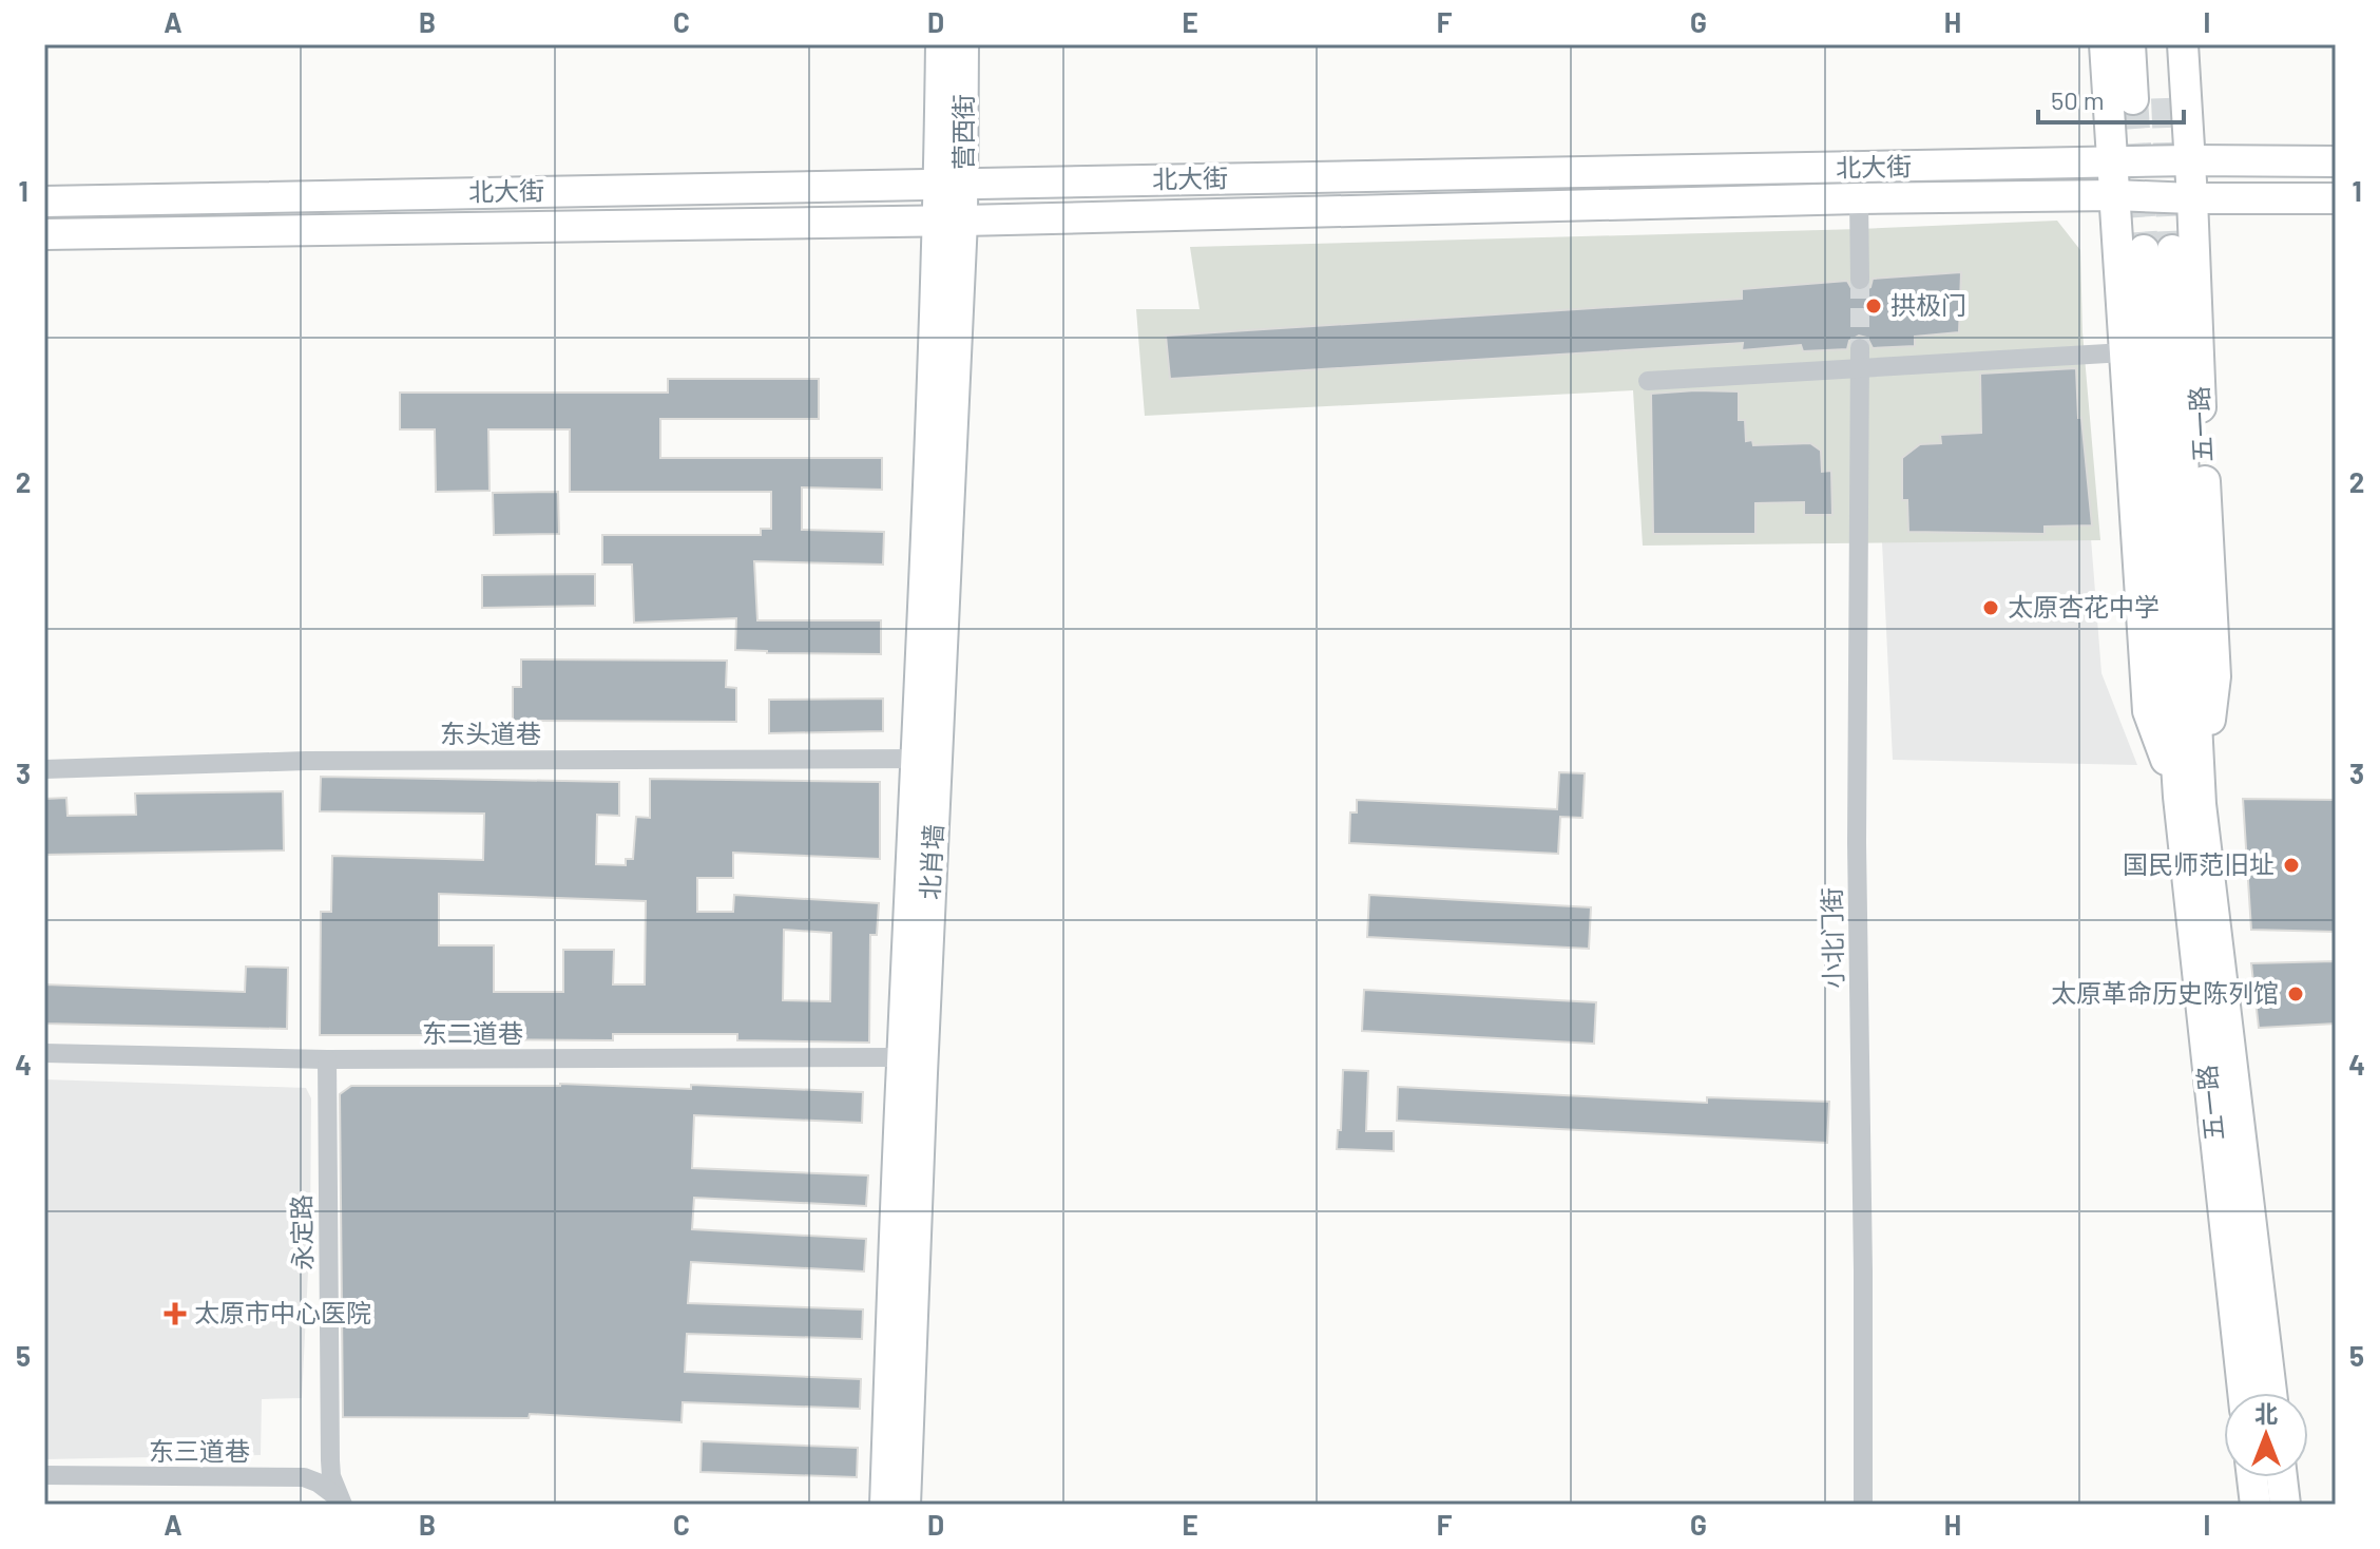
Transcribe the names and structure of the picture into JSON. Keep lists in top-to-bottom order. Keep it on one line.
{"streets":{"main road":["北大街","五一路"],"street":["营西街","东头道巷","北肖墙","小北门街","东二道巷","永定路","东三道巷"]},"crossings":[["营西街","北大街"],["营西街","北肖墙"],["北大街","五一路"],["东头道巷","北肖墙"],["东二道巷","永定路"],["永定路","东三道巷"]],"places":{"other":["拱极门","太原杏花中学","国民师范旧址","太原革命历史陈列馆"],"health":["太原市中心医院"]},"scale_bar":"50 m","north":"top","grid":{"columns":["A","B","C","D","E","F","G","H","I"],"rows":["1","2","3","4","5"]}}
